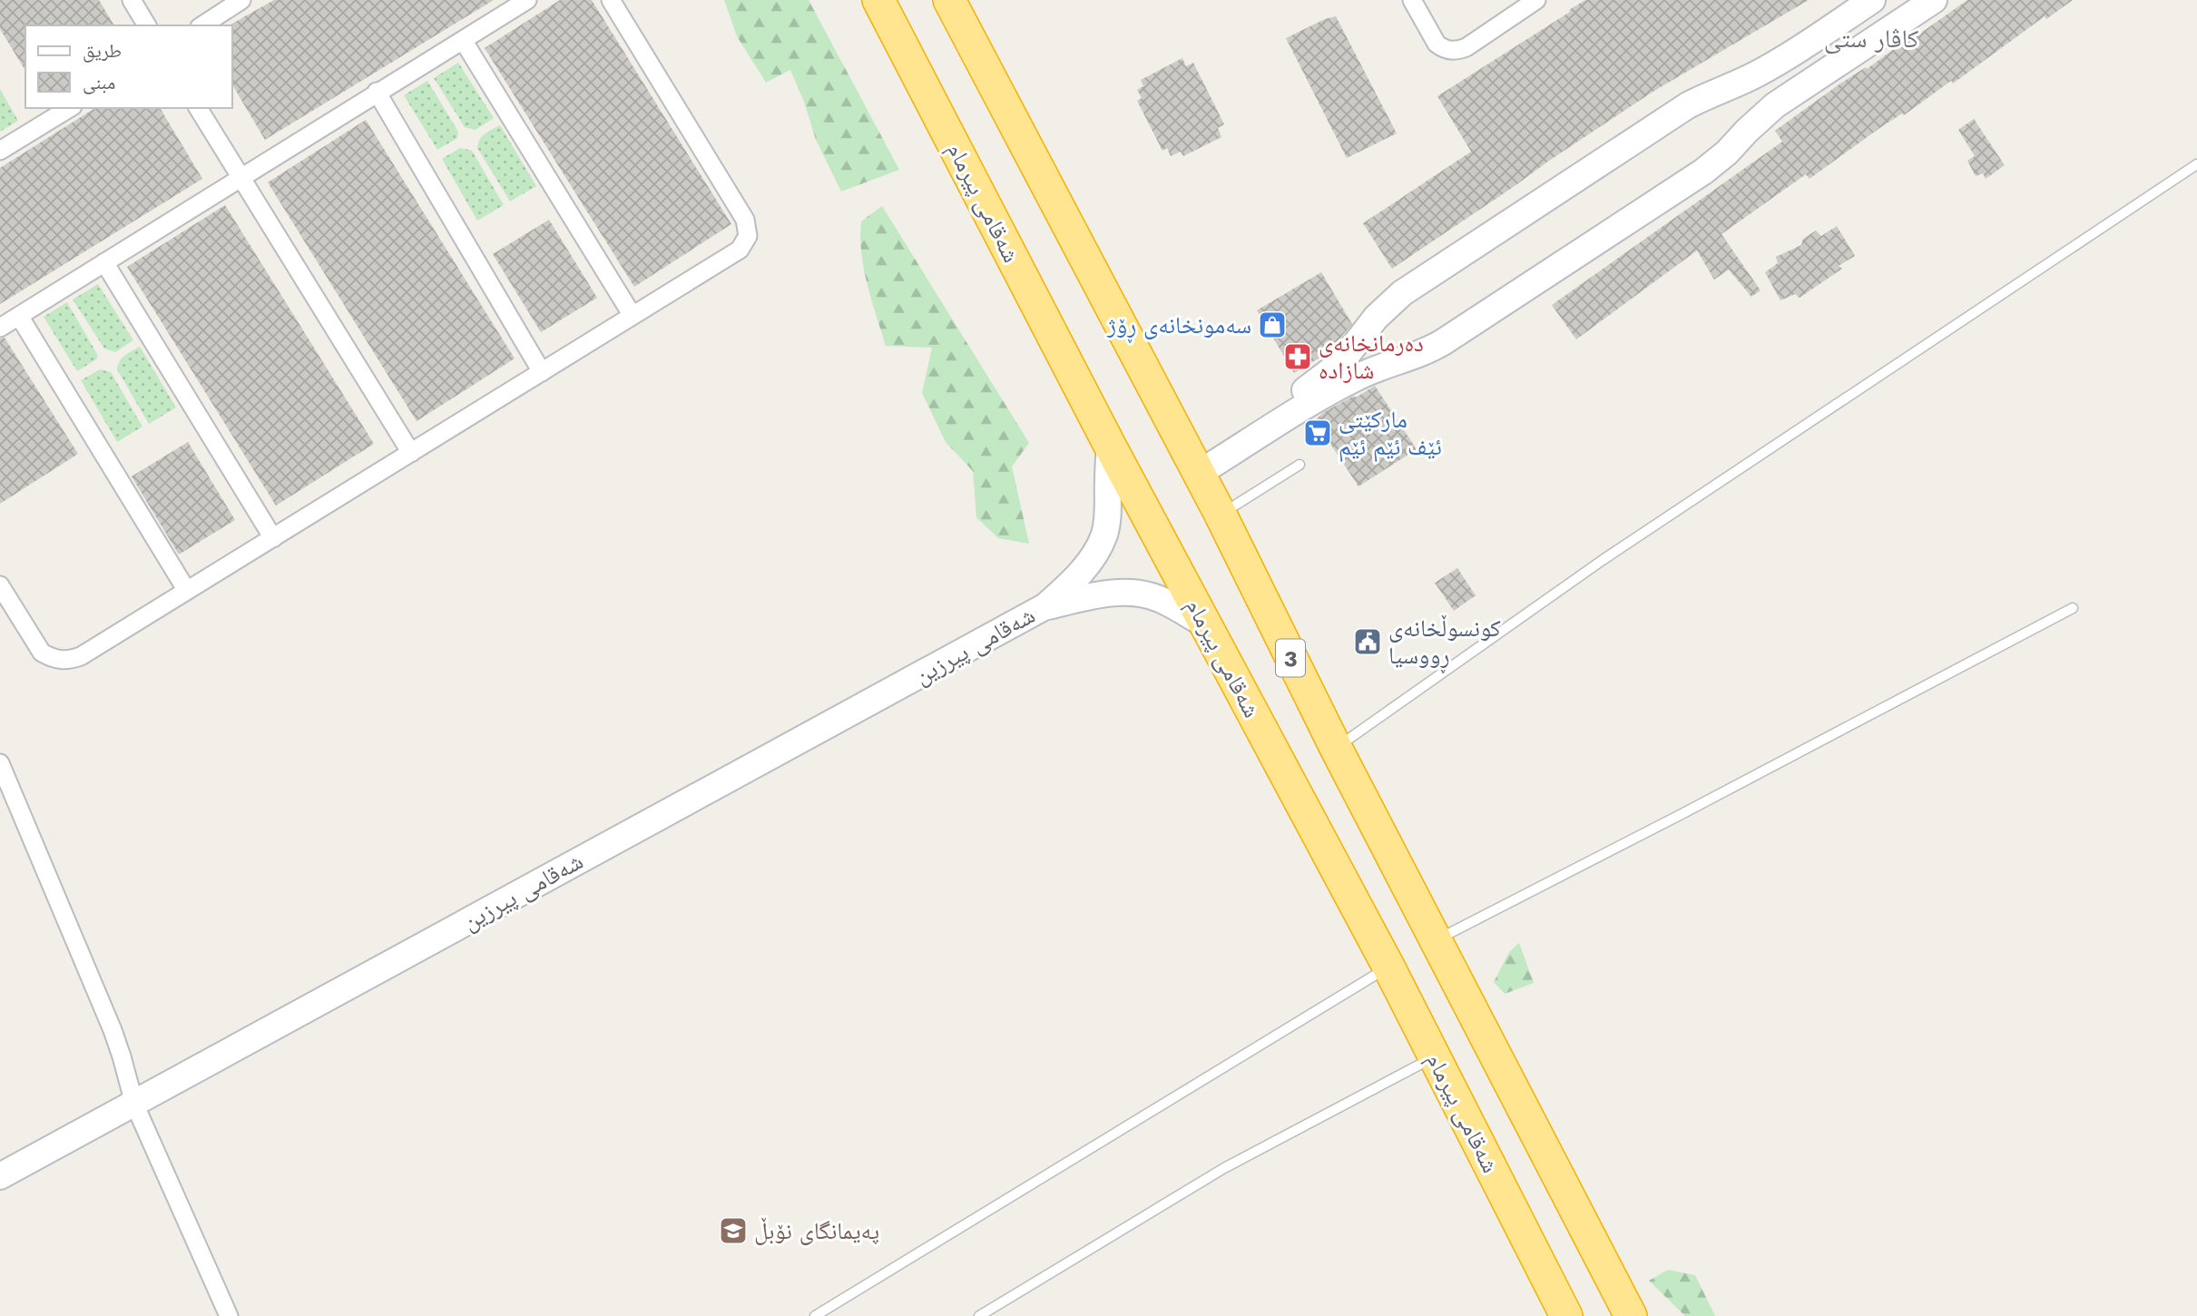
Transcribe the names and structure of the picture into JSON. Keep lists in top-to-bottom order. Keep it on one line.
{"streets":{"highway":["شەقامی پیرمام","3"],"street":["شەقامی پیرزین"]},"districts":["کاڤار ستی"],"places":{"shop":["سەمونخانەی ڕۆژ"],"pharmacy":["دەرمانخانەی شازادە"],"supermarket":["مارکێتی ئێف ئێم ئێم"],"public building":["کونسوڵخانەی ڕووسیا"],"school or university":["پەیمانگای نۆبڵ"]},"legend":["طريق","مبنى"]}
